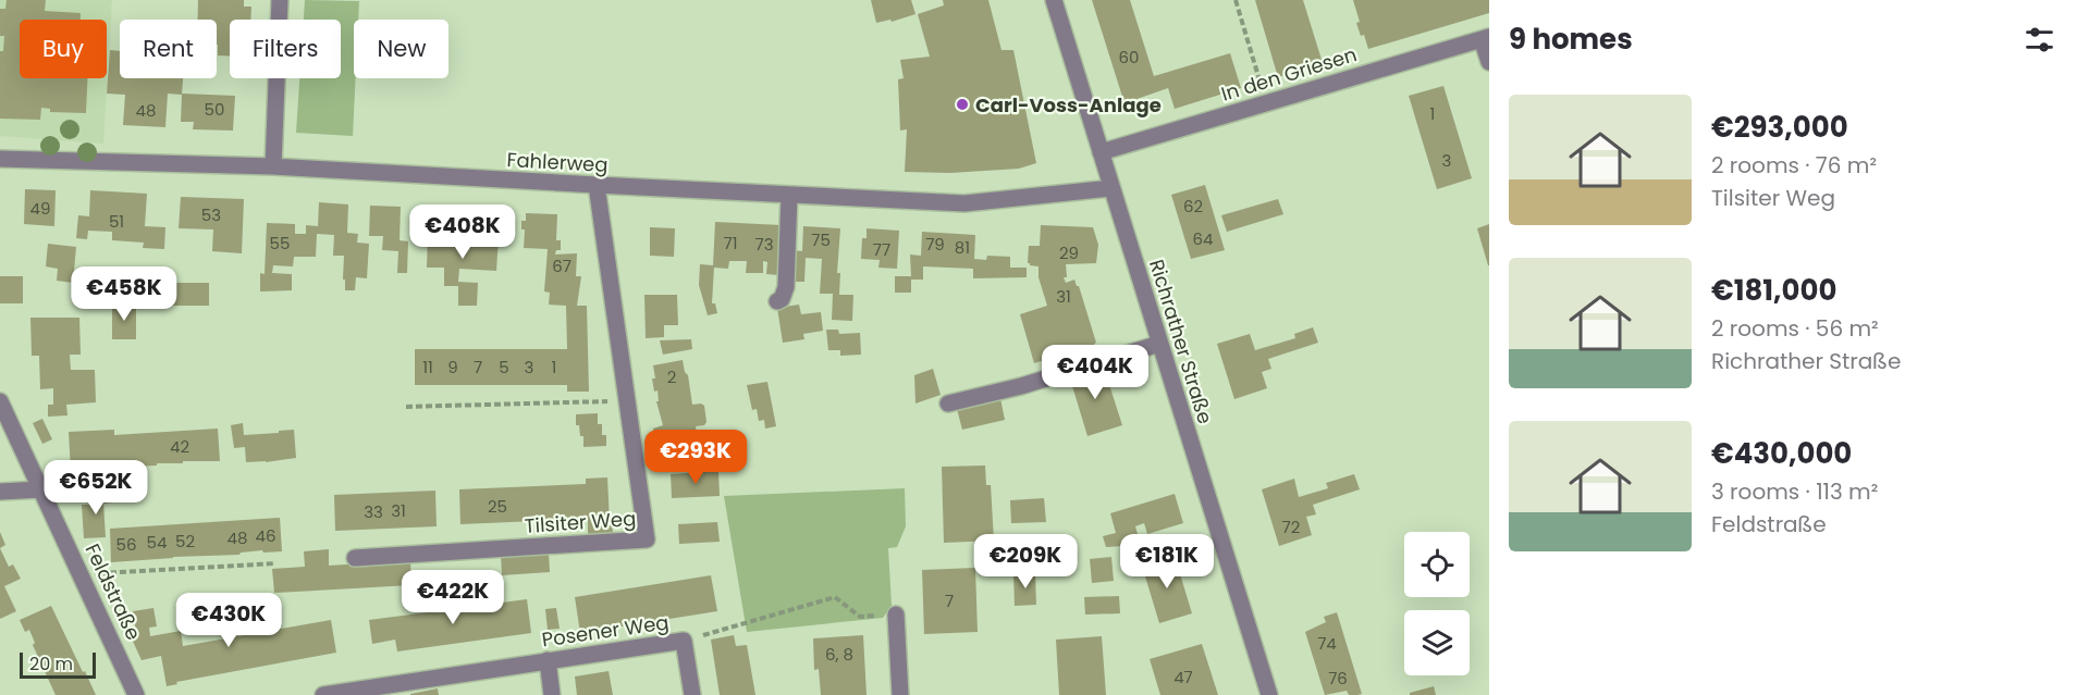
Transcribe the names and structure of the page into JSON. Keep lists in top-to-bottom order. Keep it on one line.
{"streets":{"street":["In den Griesen","Fahlerweg","Richrather Straße","Tilsiter Weg","Feldstraße","Posener Weg"]},"crossings":[["In den Griesen","Richrather Straße"],["Fahlerweg","Richrather Straße"],["Fahlerweg","Tilsiter Weg"]],"places":["Carl-Voss-Anlage"],"house_numbers":["60","50","48","1","3","62","49","53","51","64","75","55","71","73","79","81","77","29","67","31","11","9","7","5","3","1","2","42","25","31","33","72","46","48","52","54","56","7","74","6, 8","47","76"],"scale_bar":"20 m","page":{"heading":"9 homes","chip":["Buy","Rent","Filters","New"],"list":[{"name":"€293,000","note":"2 rooms · 76 m² · Tilsiter Weg"},{"name":"€181,000","note":"2 rooms · 56 m² · Richrather Straße"},{"name":"€430,000","note":"3 rooms · 113 m² · Feldstraße"}],"price":["€408K","€458K","€404K","€293K","€652K","€209K","€181K","€422K","€430K"],"scale":"20 m"}}
